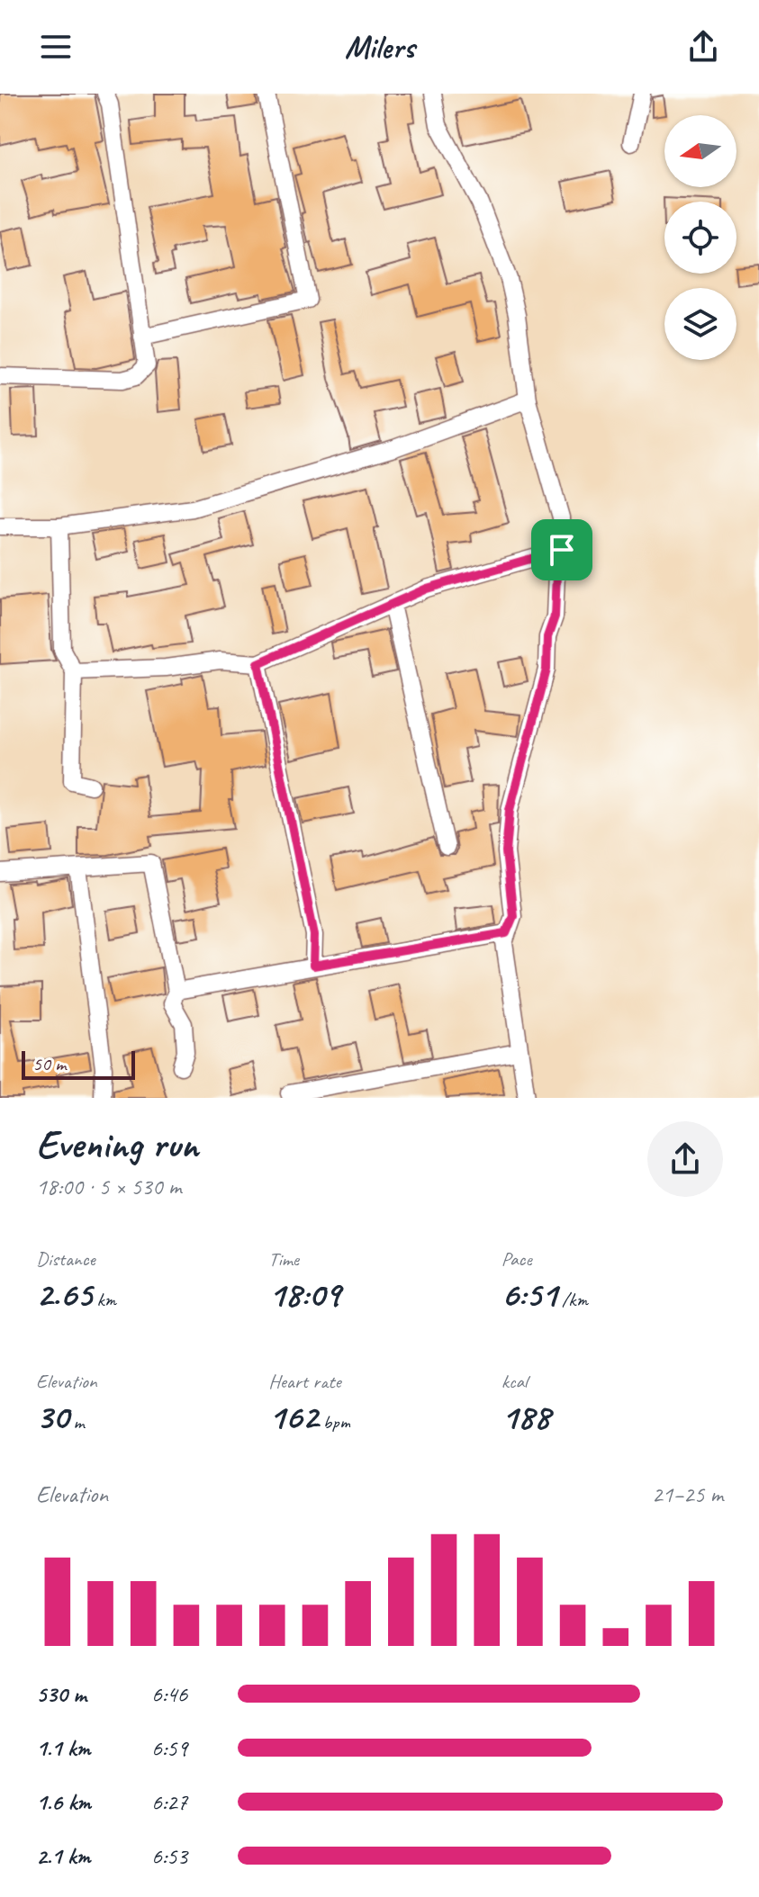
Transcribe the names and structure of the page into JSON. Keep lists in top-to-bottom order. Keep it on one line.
{"scale_bar":"50 m","north":"left","page":{"header":"Milers","scale":"50 m","heading":["Evening run","18:00 · 5 × 530 m"],"stats":[["Distance","2.65 km"],["Time","18:09"],["Pace","6:51 /km"],["Elevation","30 m"],["Heart rate","162 bpm"],["kcal","188"]],"chart":["Elevation","21–25 m"],"list":[{"name":"530 m","note":"6:46"},{"name":"1.1 km","note":"6:59"},{"name":"1.6 km","note":"6:27"},{"name":"2.1 km","note":"6:53"}]}}
